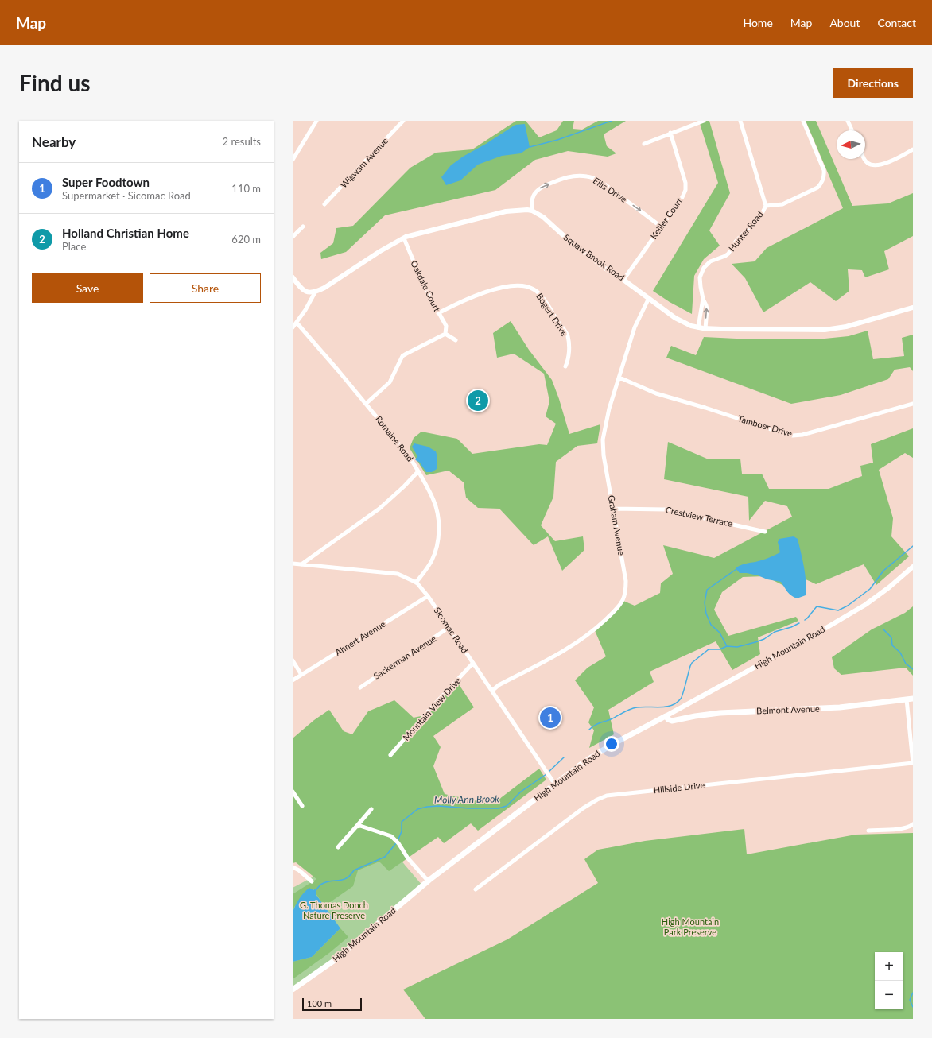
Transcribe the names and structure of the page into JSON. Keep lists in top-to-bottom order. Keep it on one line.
{"streets":{"main road":["High Mountain Road","Belmont Avenue"],"street":["Wigwam Avenue","Ellis Drive","Keiller Court","Hunter Road","Squaw Brook Road","Oakdale Court","Bogert Drive","Tamboer Drive","Romaine Road","Crestview Terrace","Graham Avenue","Sicomac Road","Ahnert Avenue","Sackerman Avenue","Mountain View Drive","Hillside Drive"]},"crossings":[["Ellis Drive","Keiller Court"],["Ellis Drive","Squaw Brook Road"],["Keiller Court","Squaw Brook Road"],["Hunter Road","Squaw Brook Road"],["Squaw Brook Road","Oakdale Court"],["Squaw Brook Road","Graham Avenue"],["Oakdale Court","Bogert Drive"],["Tamboer Drive","Graham Avenue"],["Romaine Road","Sicomac Road"],["Crestview Terrace","Graham Avenue"],["Graham Avenue","Sicomac Road"],["Sicomac Road","Ahnert Avenue"],["Sicomac Road","High Mountain Road"],["Sicomac Road","Sackerman Avenue"],["Sicomac Road","Mountain View Drive"],["High Mountain Road","Belmont Avenue"]],"water":["Molly Ann Brook"],"parks":["G. Thomas Donch Nature Preserve","High Mountain Park Preserve"],"scale_bar":"100 m","north":"left","page":{"header":"Map","nav":["Home","Map","About","Contact"],"buttons":["Directions",["Save","Share"]],"title":"Find us","heading":["Nearby","2 results"],"list":[{"mark":"1","name":"Super Foodtown","note":"Supermarket · Sicomac Road","value":"110 m"},{"mark":"2","name":"Holland Christian Home","note":"Place","value":"620 m"}],"pins":["2","1"],"map_buttons":["+","−"],"scale":"100 m"}}
